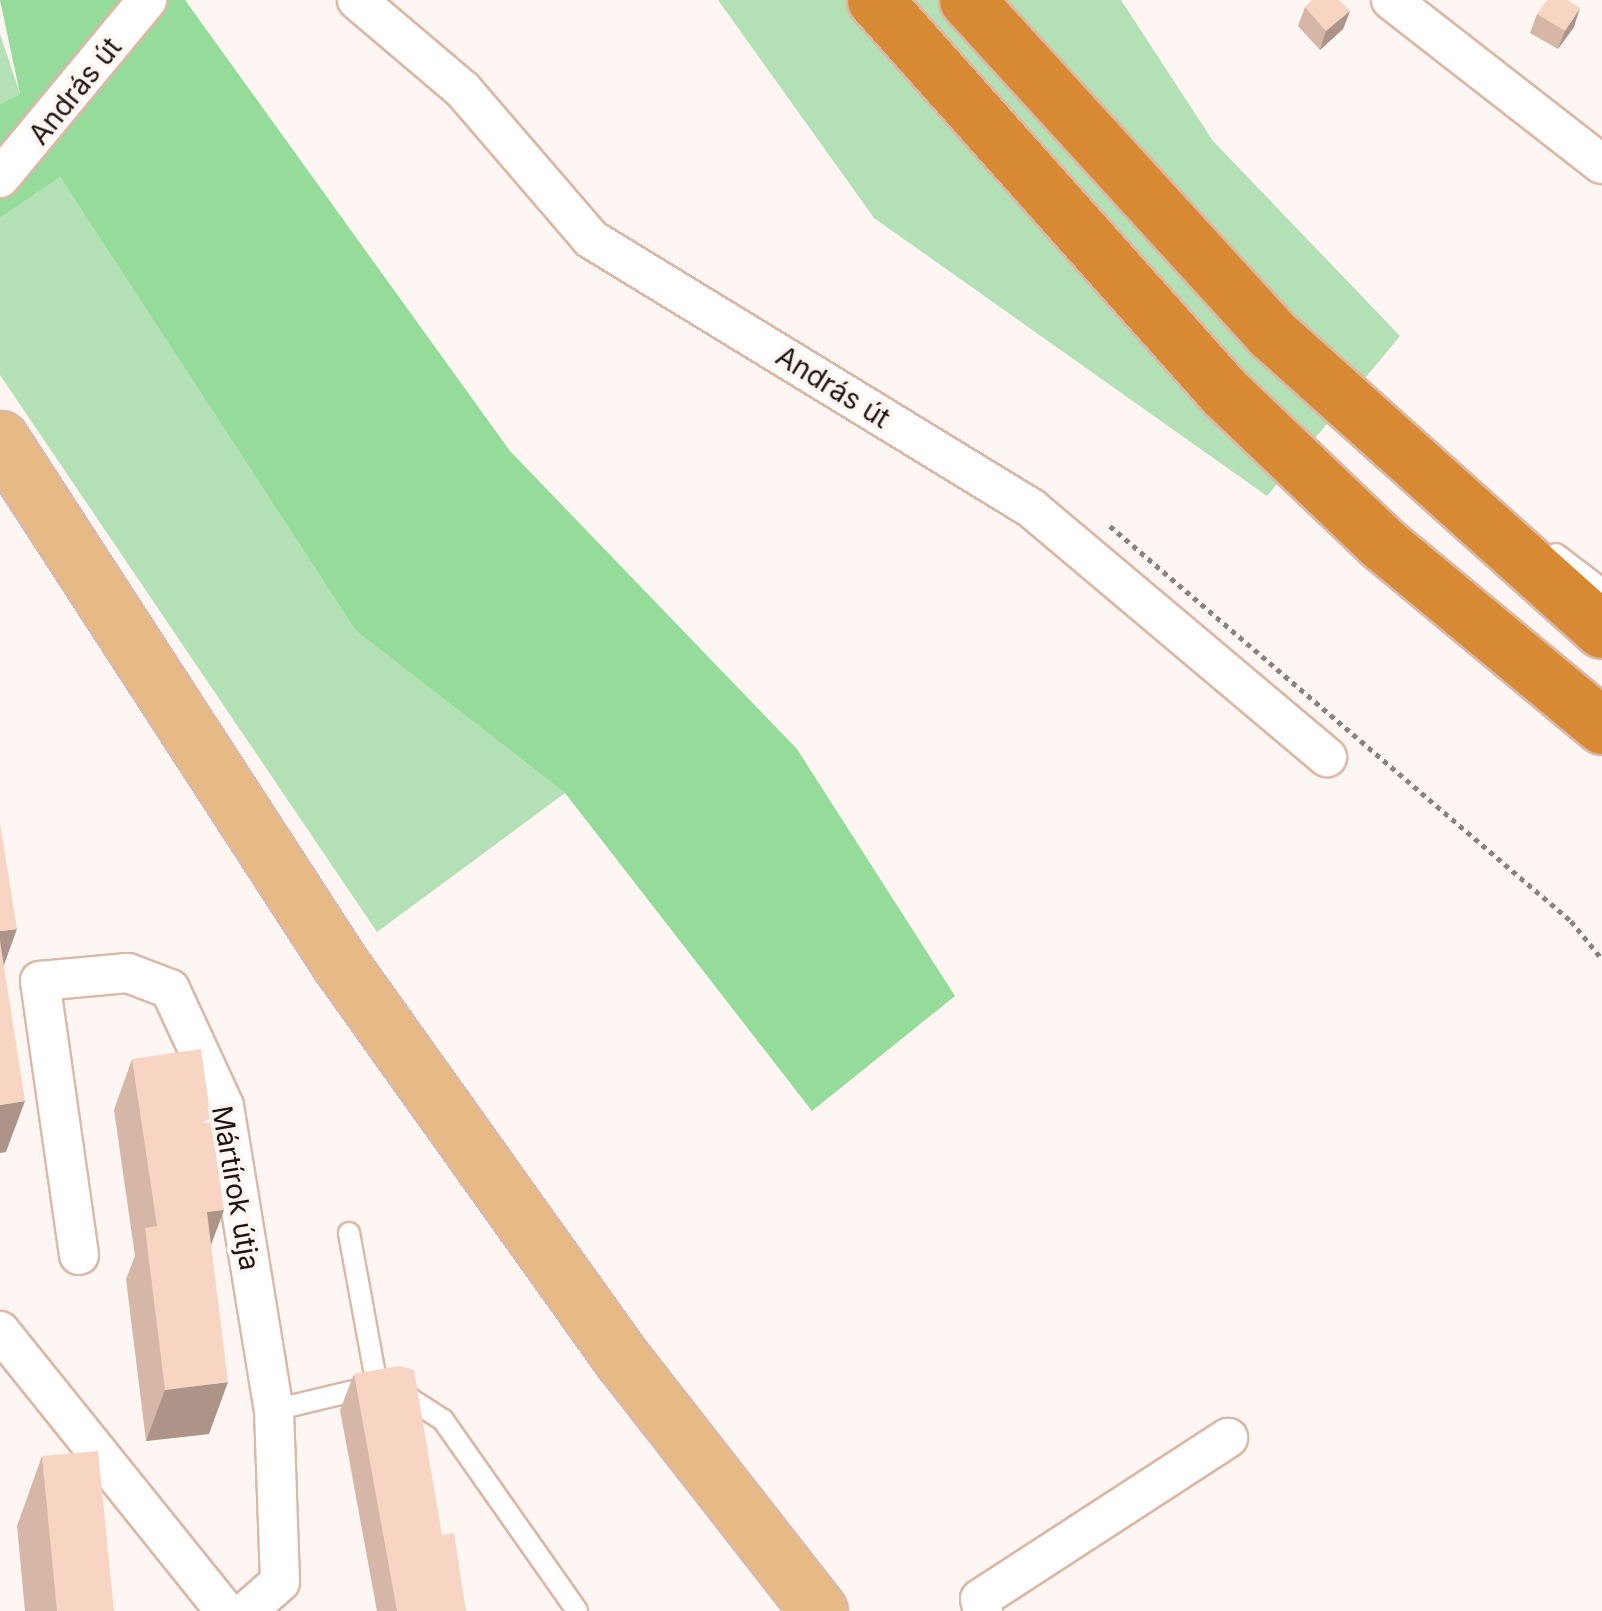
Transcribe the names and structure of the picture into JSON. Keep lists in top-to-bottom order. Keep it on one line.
{"streets":{"street":["András út","Mártírok útja"]}}
